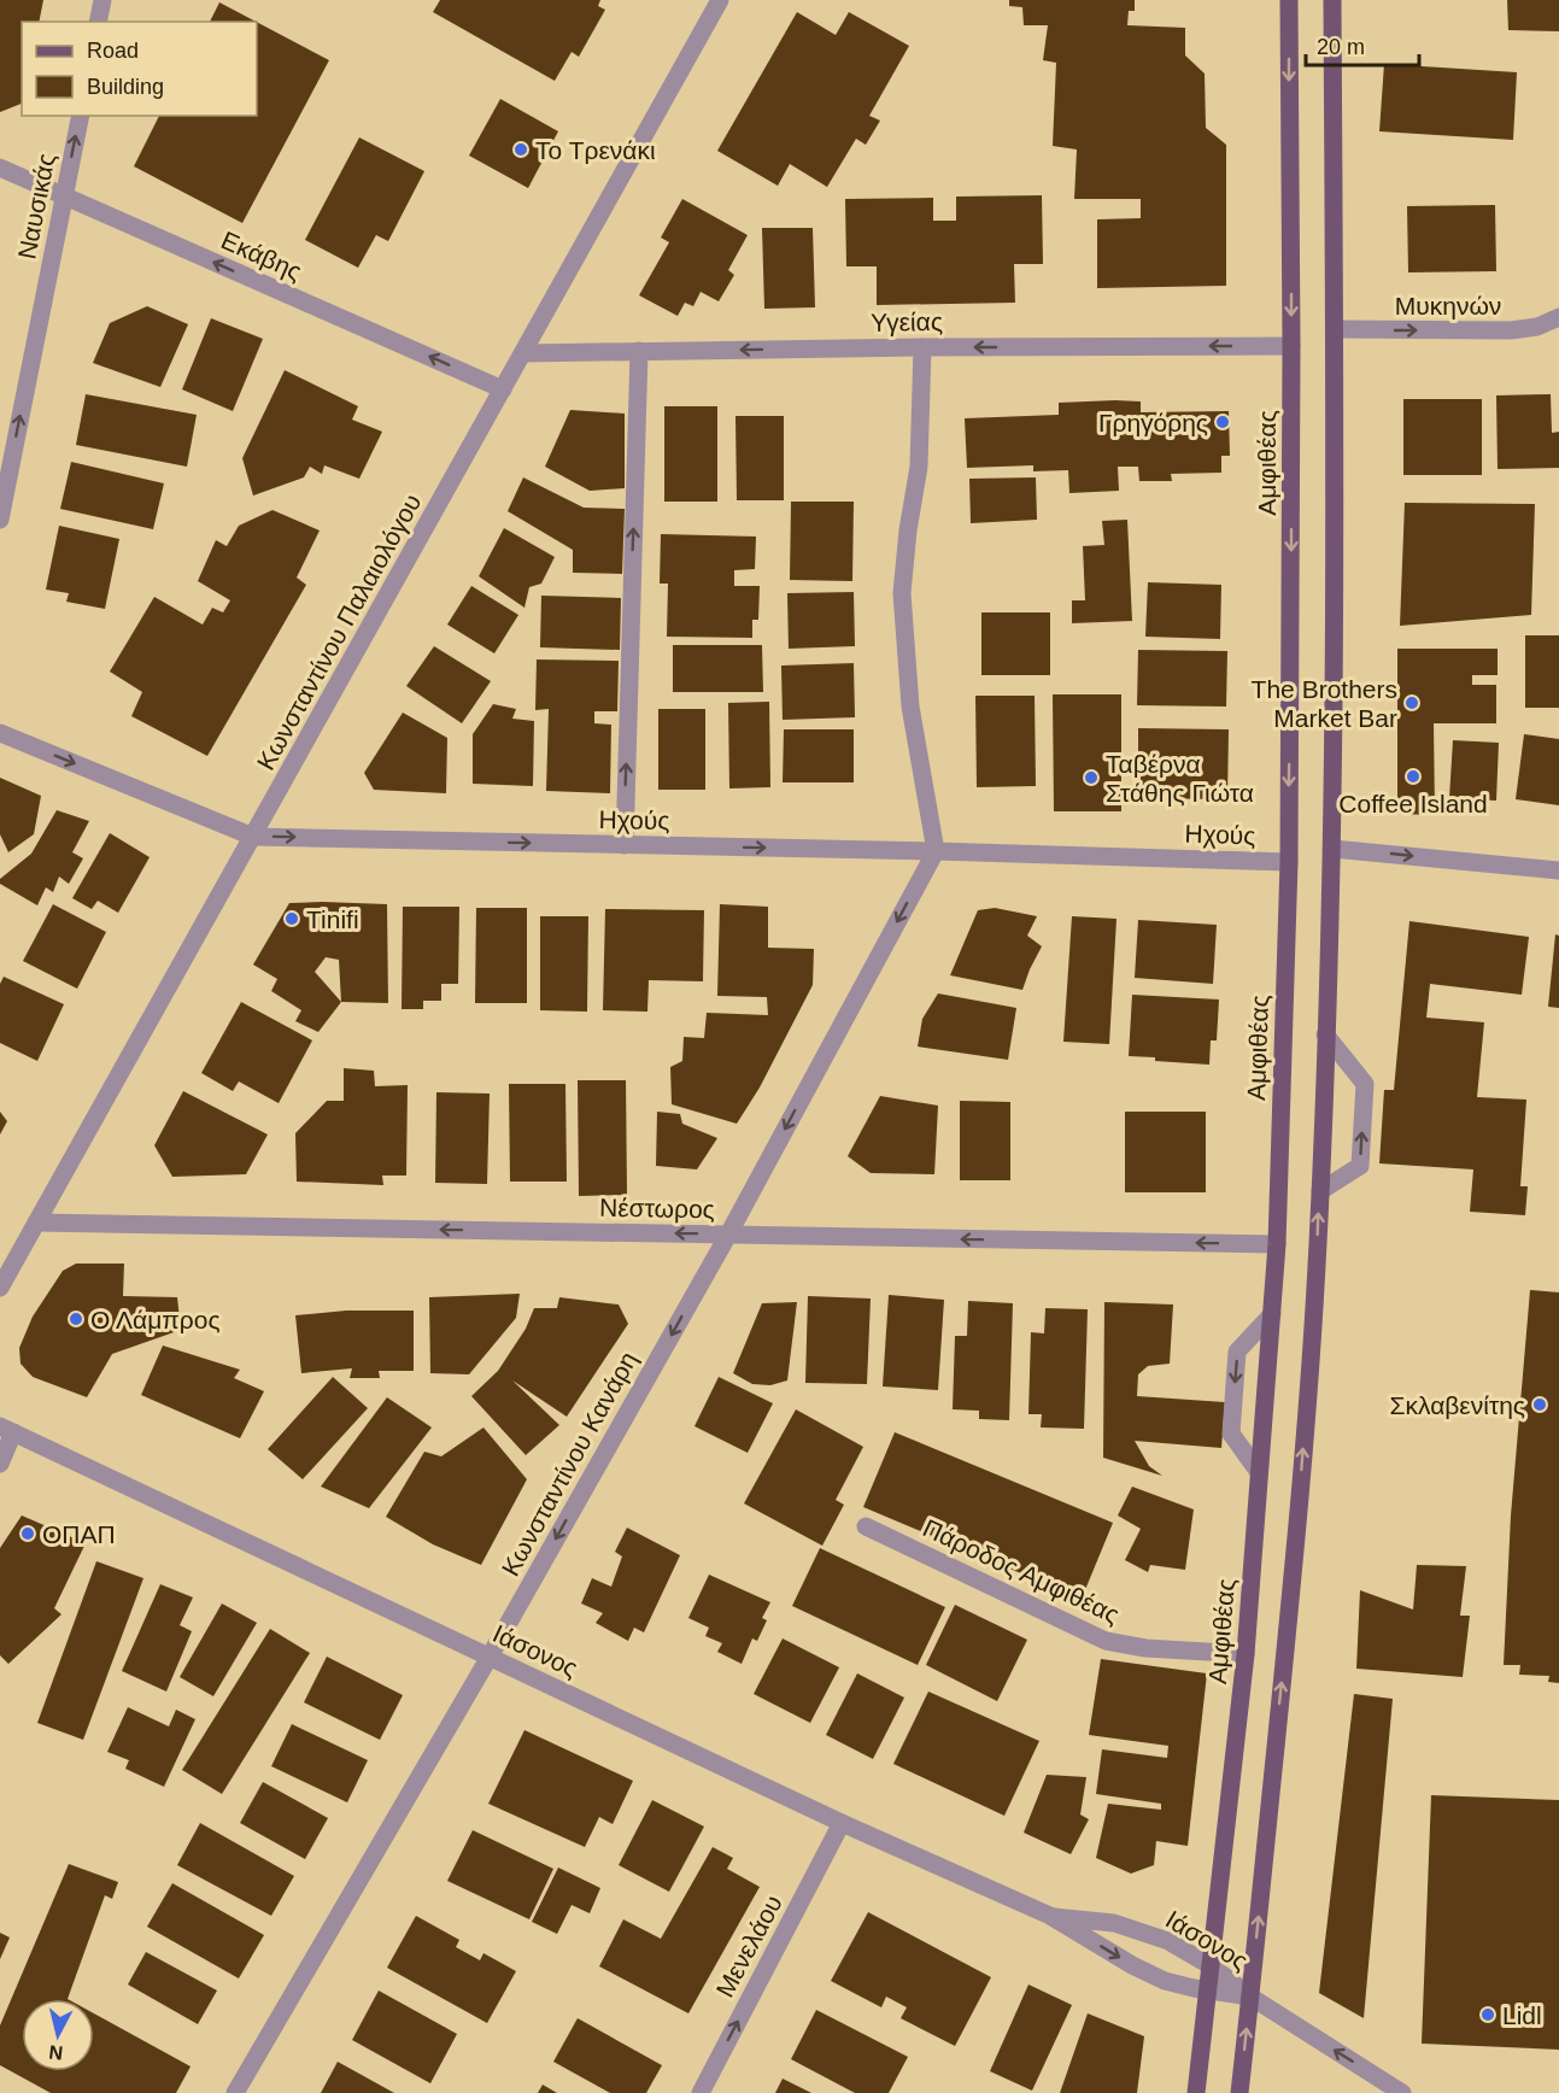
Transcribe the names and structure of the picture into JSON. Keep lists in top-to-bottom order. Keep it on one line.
{"streets":{"main road":["Αμφιθέας"],"street":["Ναυσικάς","Εκάβης","Μυκηνών","Υγείας","Κωνσταντίνου Παλαιολόγου","Ηχούς","Νέστωρος","Κωνσταντίνου Κανάρη","Πάροδος Αμφιθέας","Ιάσονος","Μενελάου"]},"crossings":[["Ναυσικάς","Εκάβης"],["Εκάβης","Κωνσταντίνου Παλαιολόγου"],["Υγείας","Αμφιθέας"],["Υγείας","Κωνσταντίνου Παλαιολόγου"],["Αμφιθέας","Ηχούς"],["Αμφιθέας","Νέστωρος"],["Αμφιθέας","Πάροδος Αμφιθέας"],["Αμφιθέας","Ιάσονος"],["Κωνσταντίνου Παλαιολόγου","Ηχούς"],["Κωνσταντίνου Παλαιολόγου","Νέστωρος"],["Ηχούς","Κωνσταντίνου Κανάρη"],["Νέστωρος","Κωνσταντίνου Κανάρη"],["Κωνσταντίνου Κανάρη","Ιάσονος"],["Ιάσονος","Μενελάου"]],"one_way":["Ναυσικάς","Εκάβης","Μυκηνών","Υγείας","Ηχούς","Νέστωρος","Κωνσταντίνου Κανάρη","Μενελάου"],"places":["Το Τρενάκι","Γρηγόρης","The Brothers Market Bar","Coffee Island","Ταβέρνα Στάθης Γιώτα","Tinifi","Ο Λάμπρος","Σκλαβενίτης","ΟΠΑΠ","Lidl"],"legend":["Road","Building"],"scale_bar":"20 m","north":"bottom"}
